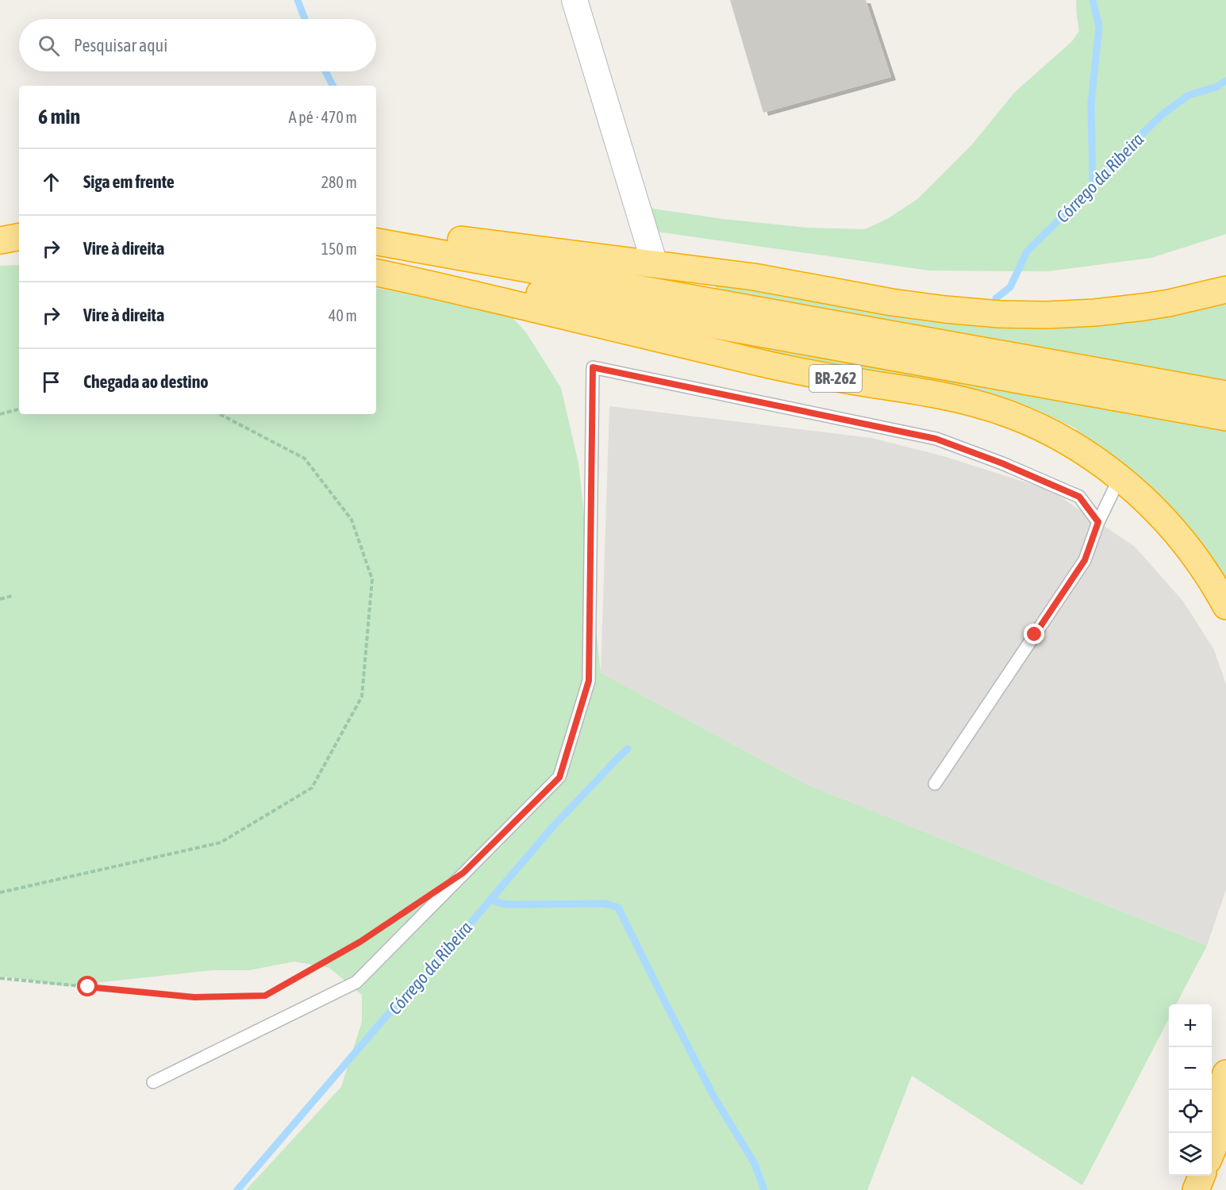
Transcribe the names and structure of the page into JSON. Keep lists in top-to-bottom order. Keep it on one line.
{"streets":{"highway":["BR-262"]},"water":["Córrego da Ribeira"],"page":{"search":"Pesquisar aqui","heading":["6 min","A pé · 470 m"],"list":[["Siga em frente","280 m"],["Vire à direita","150 m"],["Vire à direita","40 m"],"Chegada ao destino"],"map_buttons":["+","−"]}}
